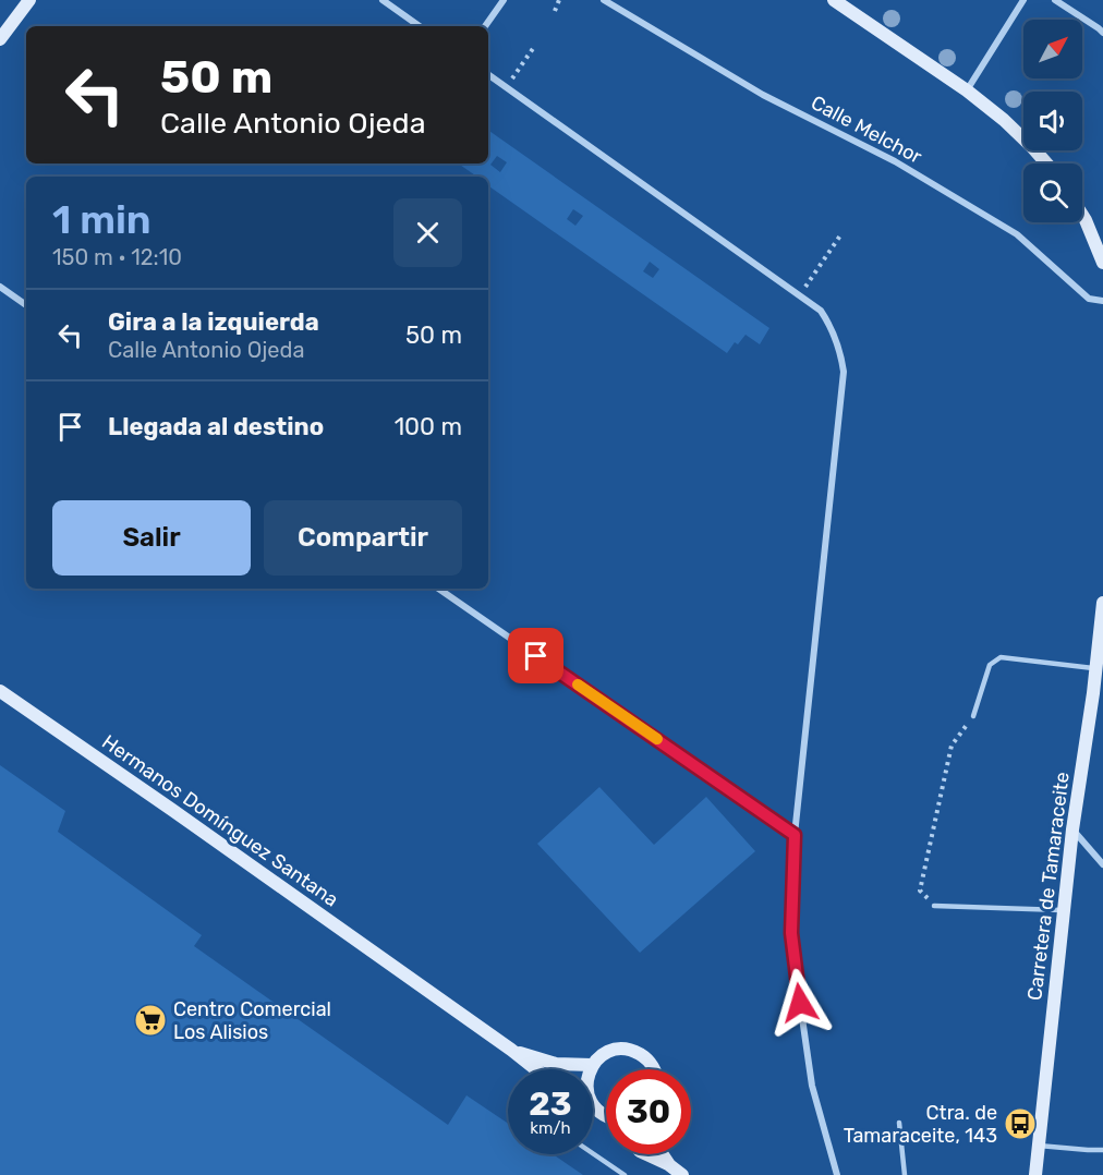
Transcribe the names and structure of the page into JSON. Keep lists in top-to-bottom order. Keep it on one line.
{"streets":{"street":["Calle Melchor","Hermanos Domínguez Santana","Carretera de Tamaraceite"]},"places":{"supermarket":["Centro Comercial Los Alisios"],"bus stop":["Ctra. de Tamaraceite, 143"]},"north":"top right","page":{"turn":["50 m","Calle Antonio Ojeda"],"heading":["1 min","150 m · 12:10"],"list":[{"name":"Gira a la izquierda","note":"Calle Antonio Ojeda","value":"50 m"},{"name":"Llegada al destino","value":"100 m"}],"buttons":["Salir","Compartir"],"speed":"23 km/h","limit":"30"}}
